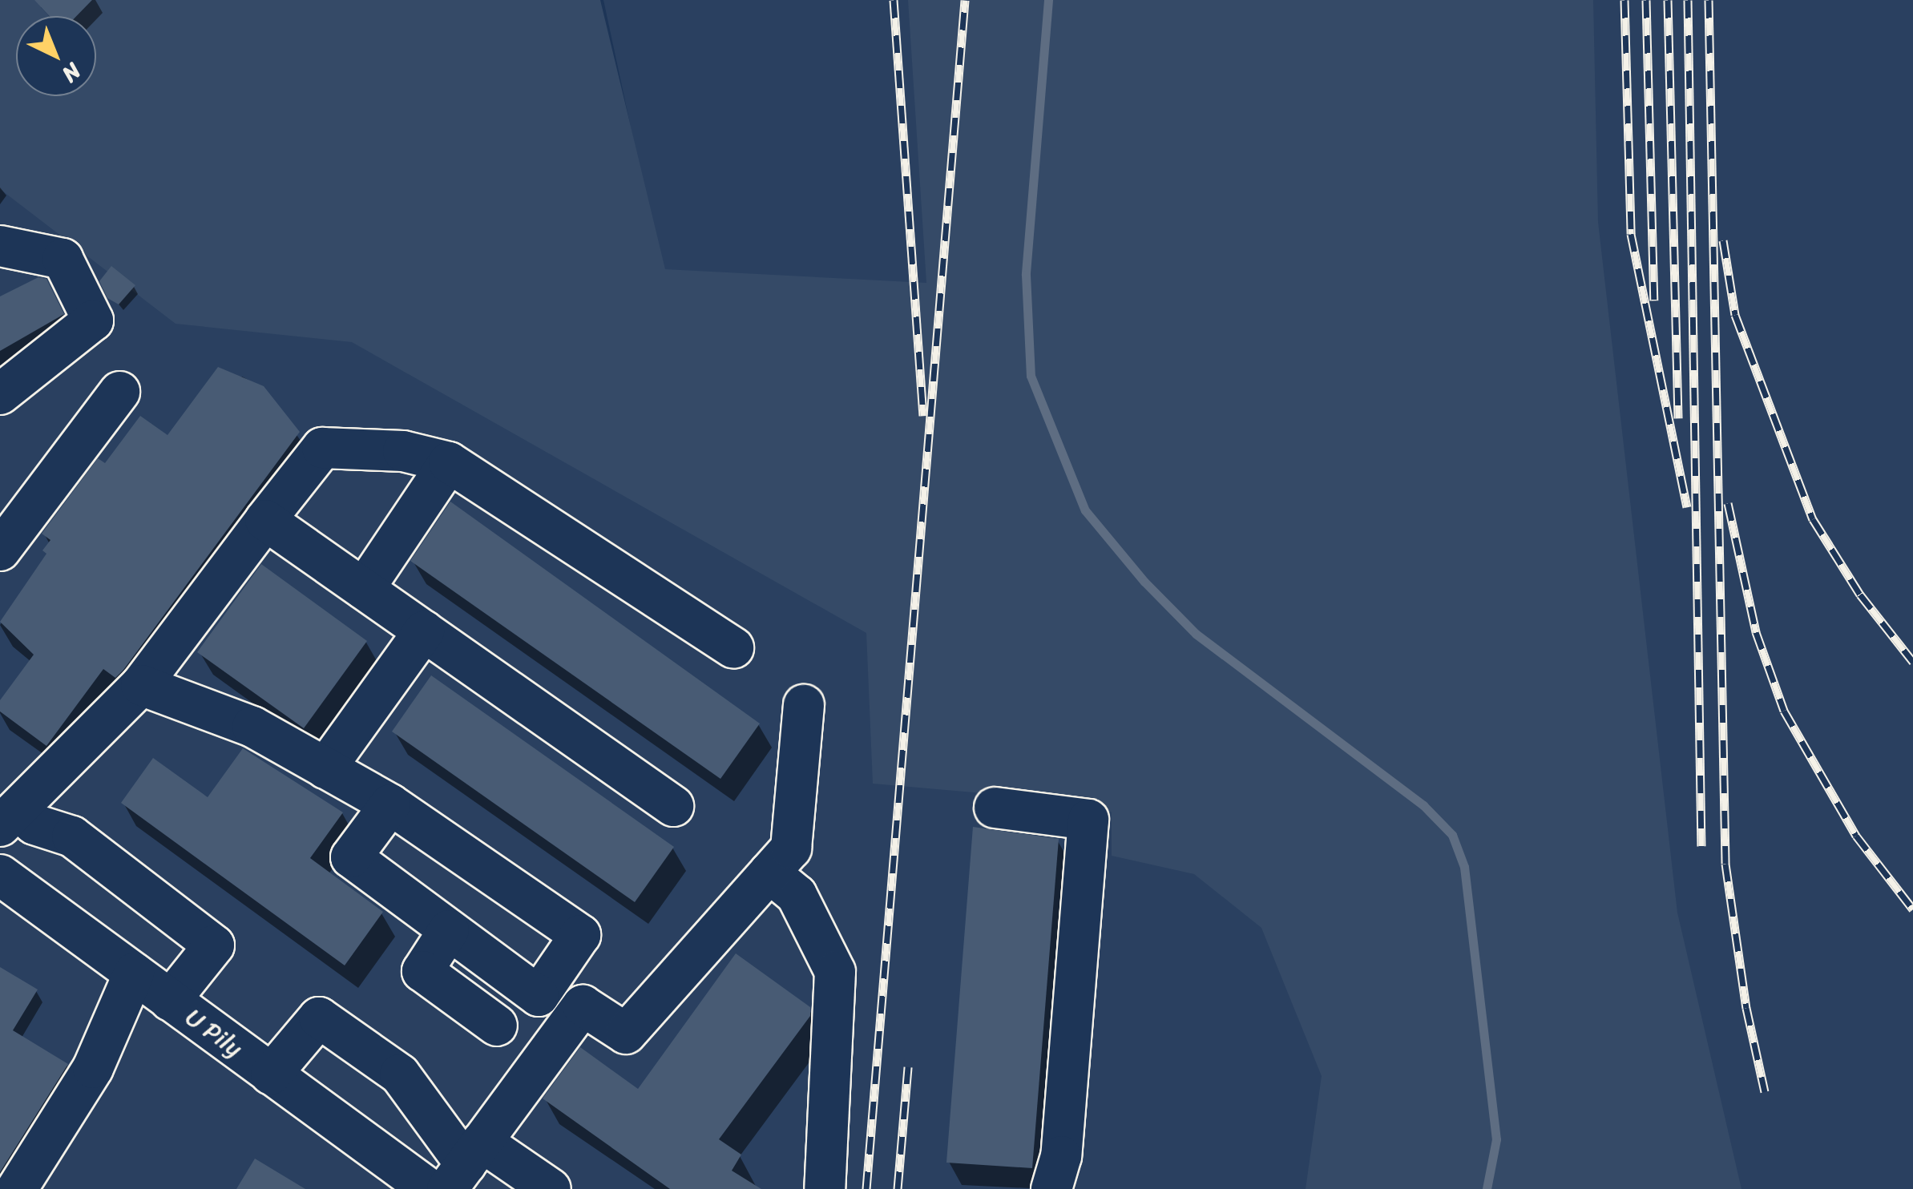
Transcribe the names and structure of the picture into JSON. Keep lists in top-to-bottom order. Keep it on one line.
{"streets":{"street":["U Pily"]},"north":"bottom right"}
